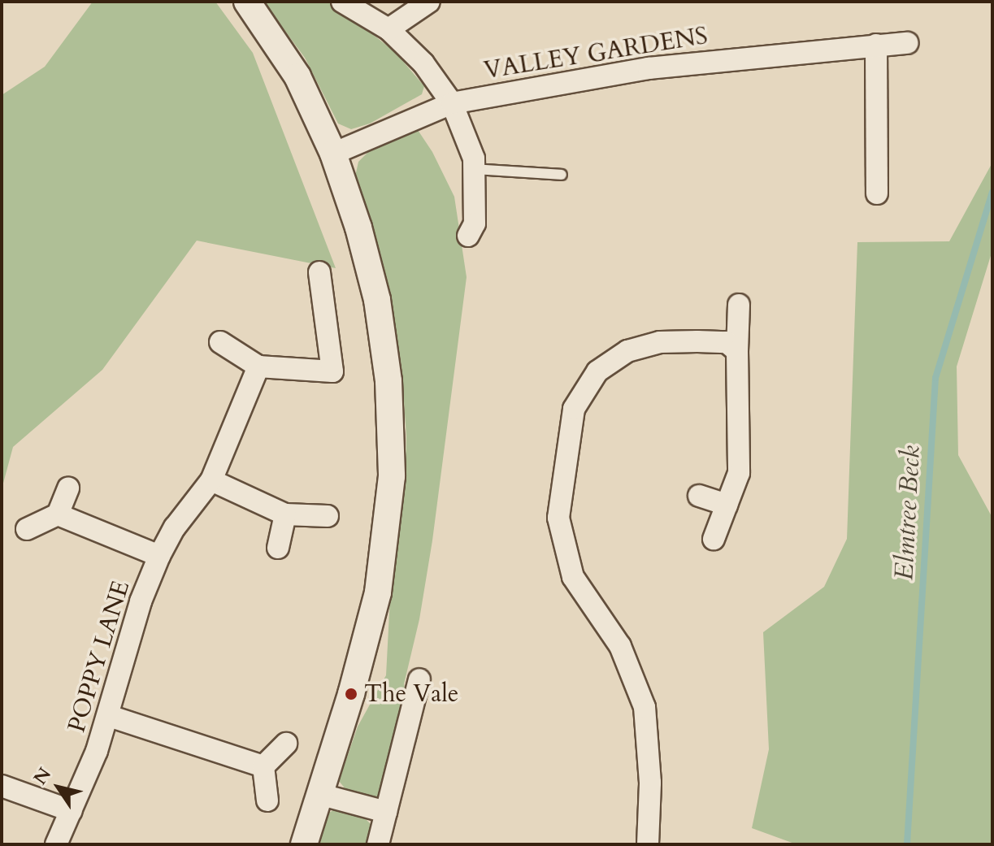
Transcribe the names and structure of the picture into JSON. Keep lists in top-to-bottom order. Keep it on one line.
{"streets":{"street":["VALLEY GARDENS","POPPY LANE"]},"water":["Elmtree Beck"],"places":["The Vale"],"north":"top left"}
